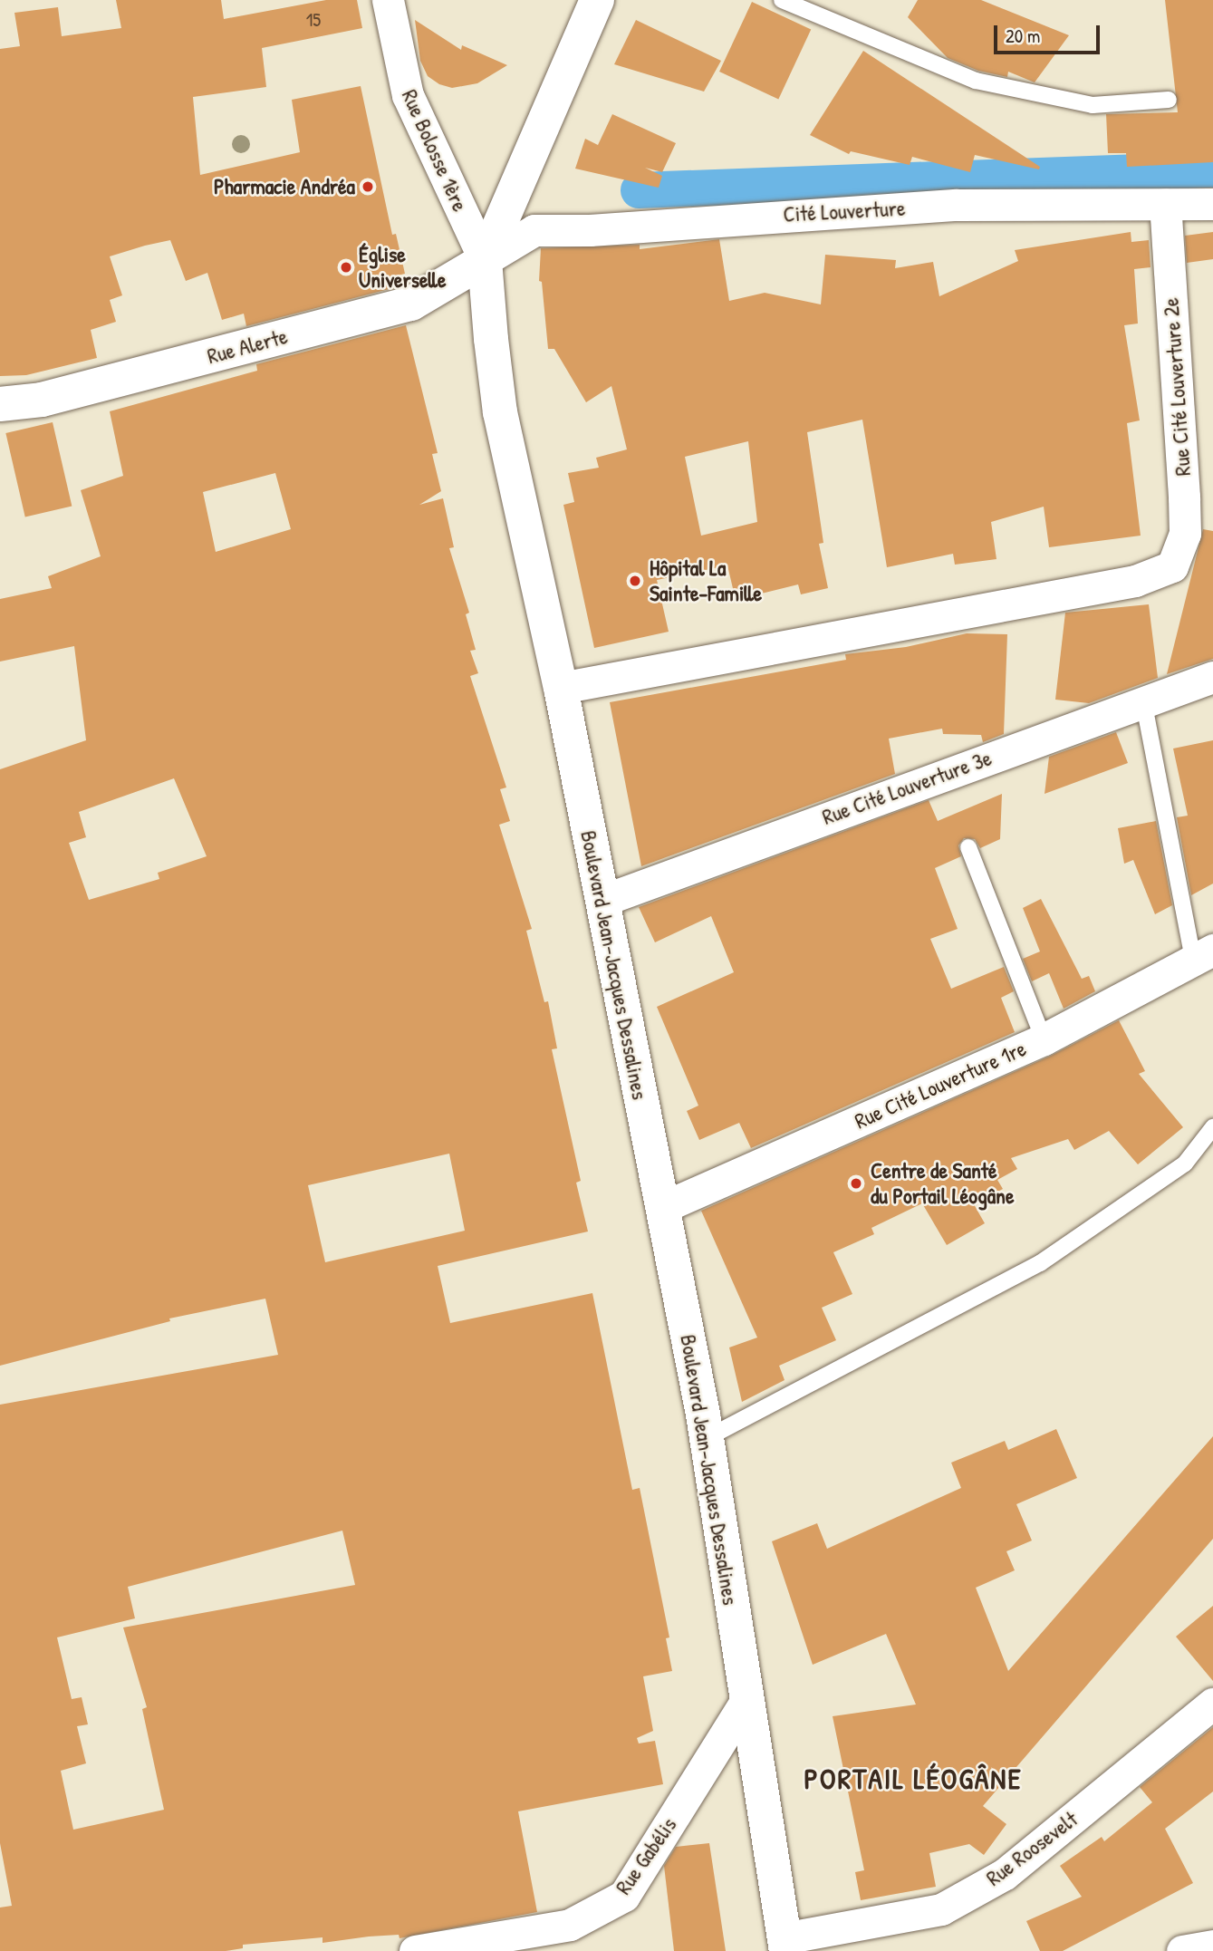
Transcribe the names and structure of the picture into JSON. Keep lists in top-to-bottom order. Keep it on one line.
{"streets":{"main road":["Rue Alerte","Boulevard Jean-Jacques Dessalines"],"street":["Rue Bolosse 1ère","Cité Louverture","Rue Cité Louverture 2e","Rue Cité Louverture 3e","Rue Cité Louverture 1re","Rue Roosevelt","Rue Gabélis"]},"crossings":[["Rue Bolosse 1ère","Cité Louverture"],["Rue Bolosse 1ère","Rue Alerte"],["Rue Bolosse 1ère","Boulevard Jean-Jacques Dessalines"],["Cité Louverture","Rue Alerte"],["Cité Louverture","Rue Cité Louverture 2e"],["Cité Louverture","Boulevard Jean-Jacques Dessalines"],["Rue Alerte","Boulevard Jean-Jacques Dessalines"],["Rue Cité Louverture 2e","Boulevard Jean-Jacques Dessalines"],["Rue Cité Louverture 3e","Boulevard Jean-Jacques Dessalines"],["Boulevard Jean-Jacques Dessalines","Rue Cité Louverture 1re"],["Boulevard Jean-Jacques Dessalines","Rue Roosevelt"],["Boulevard Jean-Jacques Dessalines","Rue Gabélis"]],"districts":["PORTAIL LÉOGÂNE"],"places":["Pharmacie Andréa","Église Universelle","Hôpital La Sainte-Famille","Centre de Santé du Portail Léogâne"],"house_numbers":["15"],"scale_bar":"20 m"}
